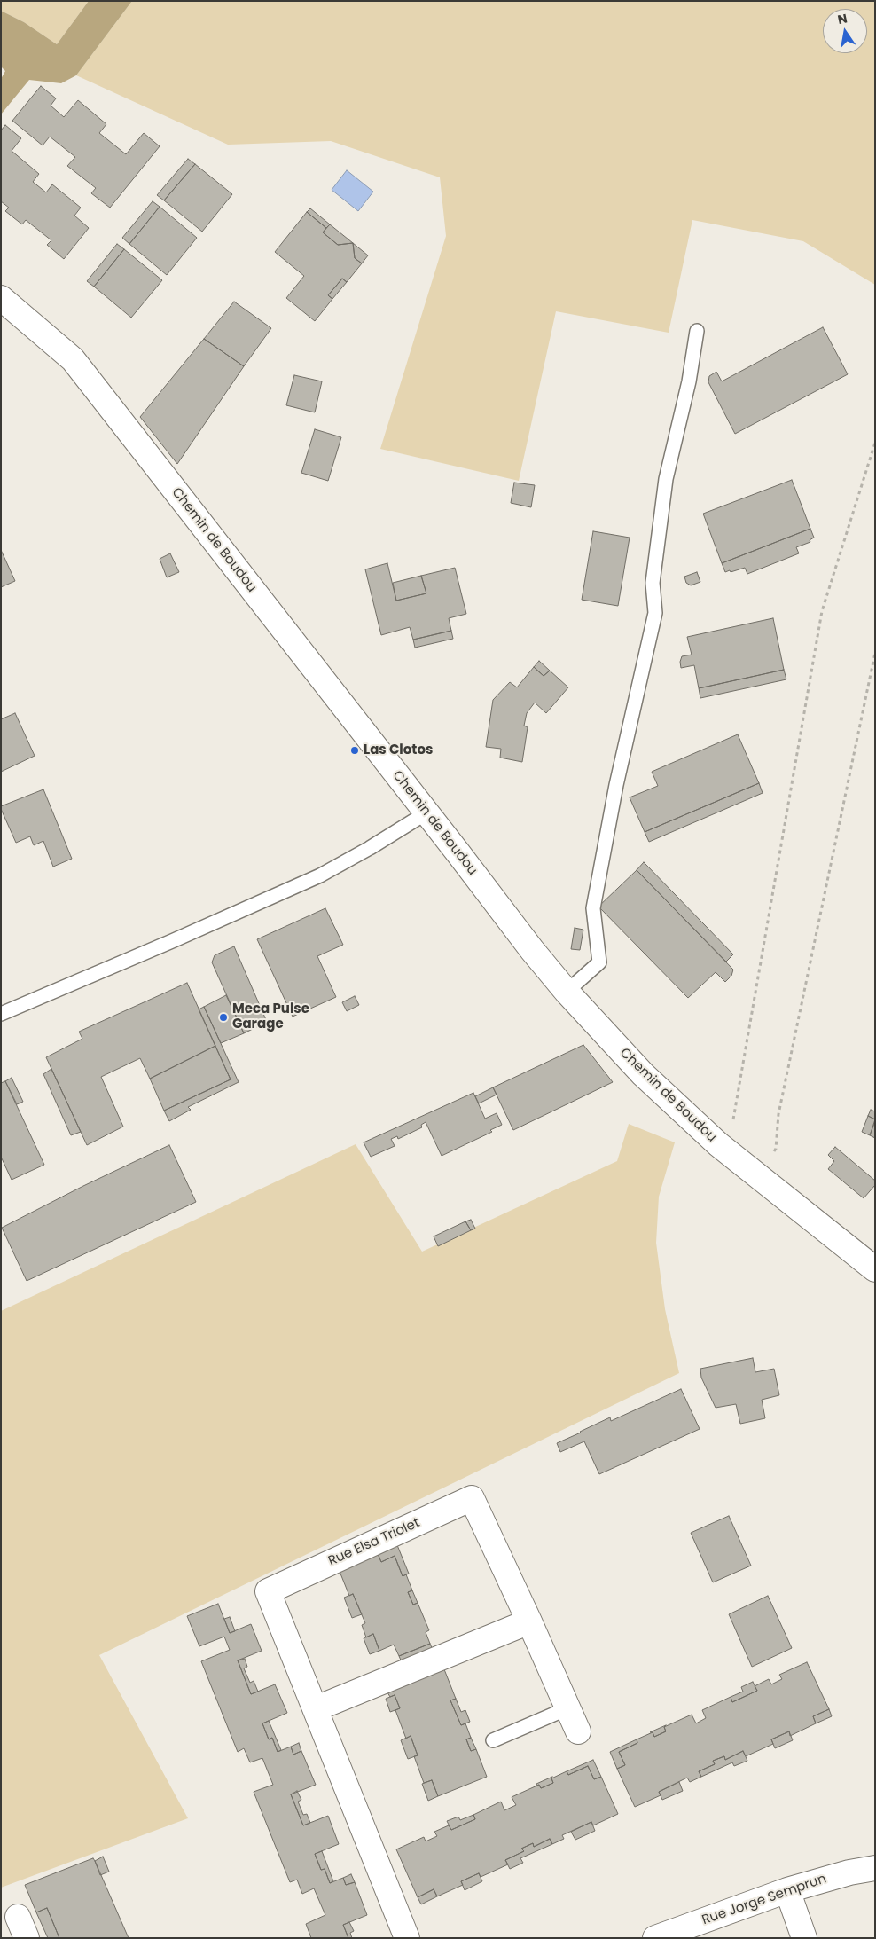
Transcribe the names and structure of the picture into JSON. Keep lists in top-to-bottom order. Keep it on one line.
{"streets":{"street":["Chemin de Boudou","Rue Elsa Triolet","Rue Jorge Semprun"]},"places":["Las Clotos","Meca Pulse Garage"],"north":"top"}
